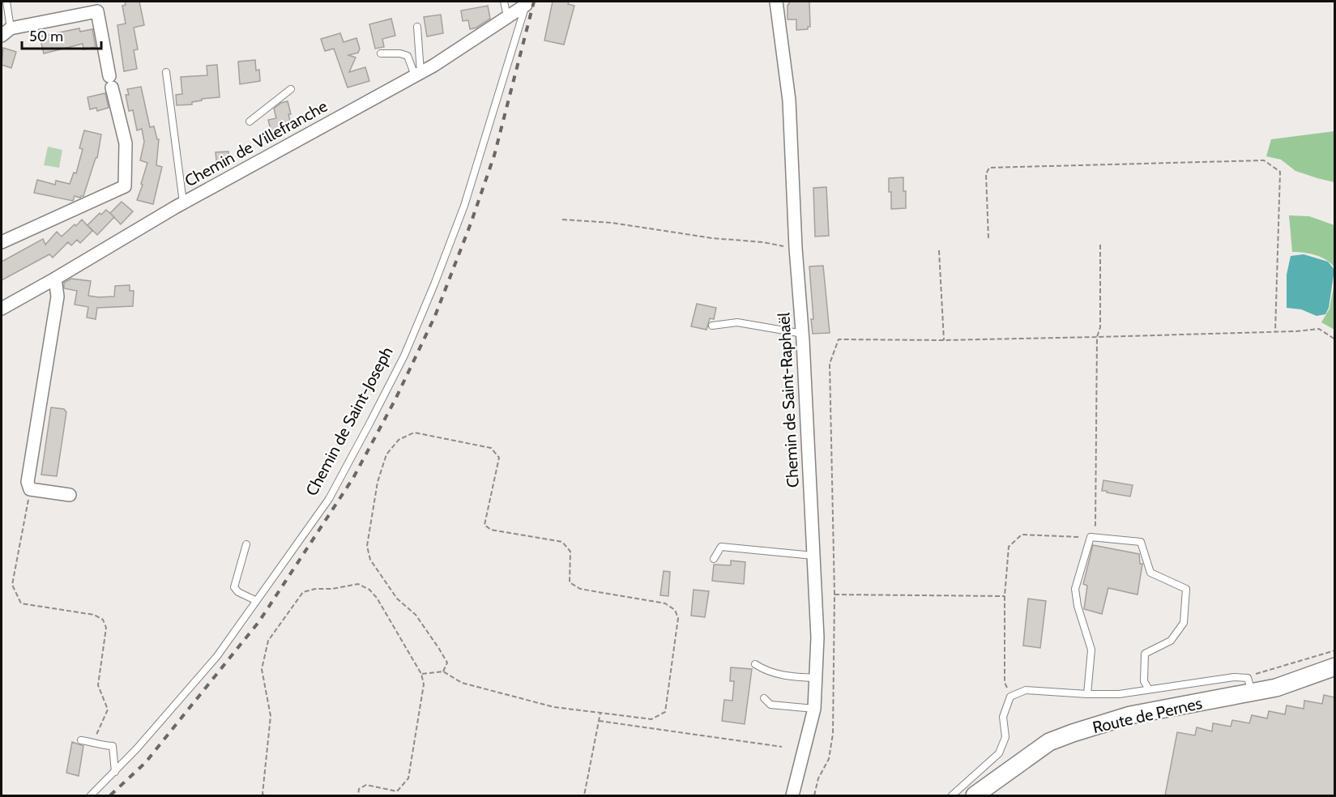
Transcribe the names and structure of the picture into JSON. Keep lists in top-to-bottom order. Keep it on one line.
{"streets":{"street":["Chemin de Villefranche","Chemin de Saint-Raphaël","Route de Pernes"],"lane":["Chemin de Saint-Joseph"]},"crossings":[["Chemin de Villefranche","Chemin de Saint-Joseph"]],"scale_bar":"50 m"}
